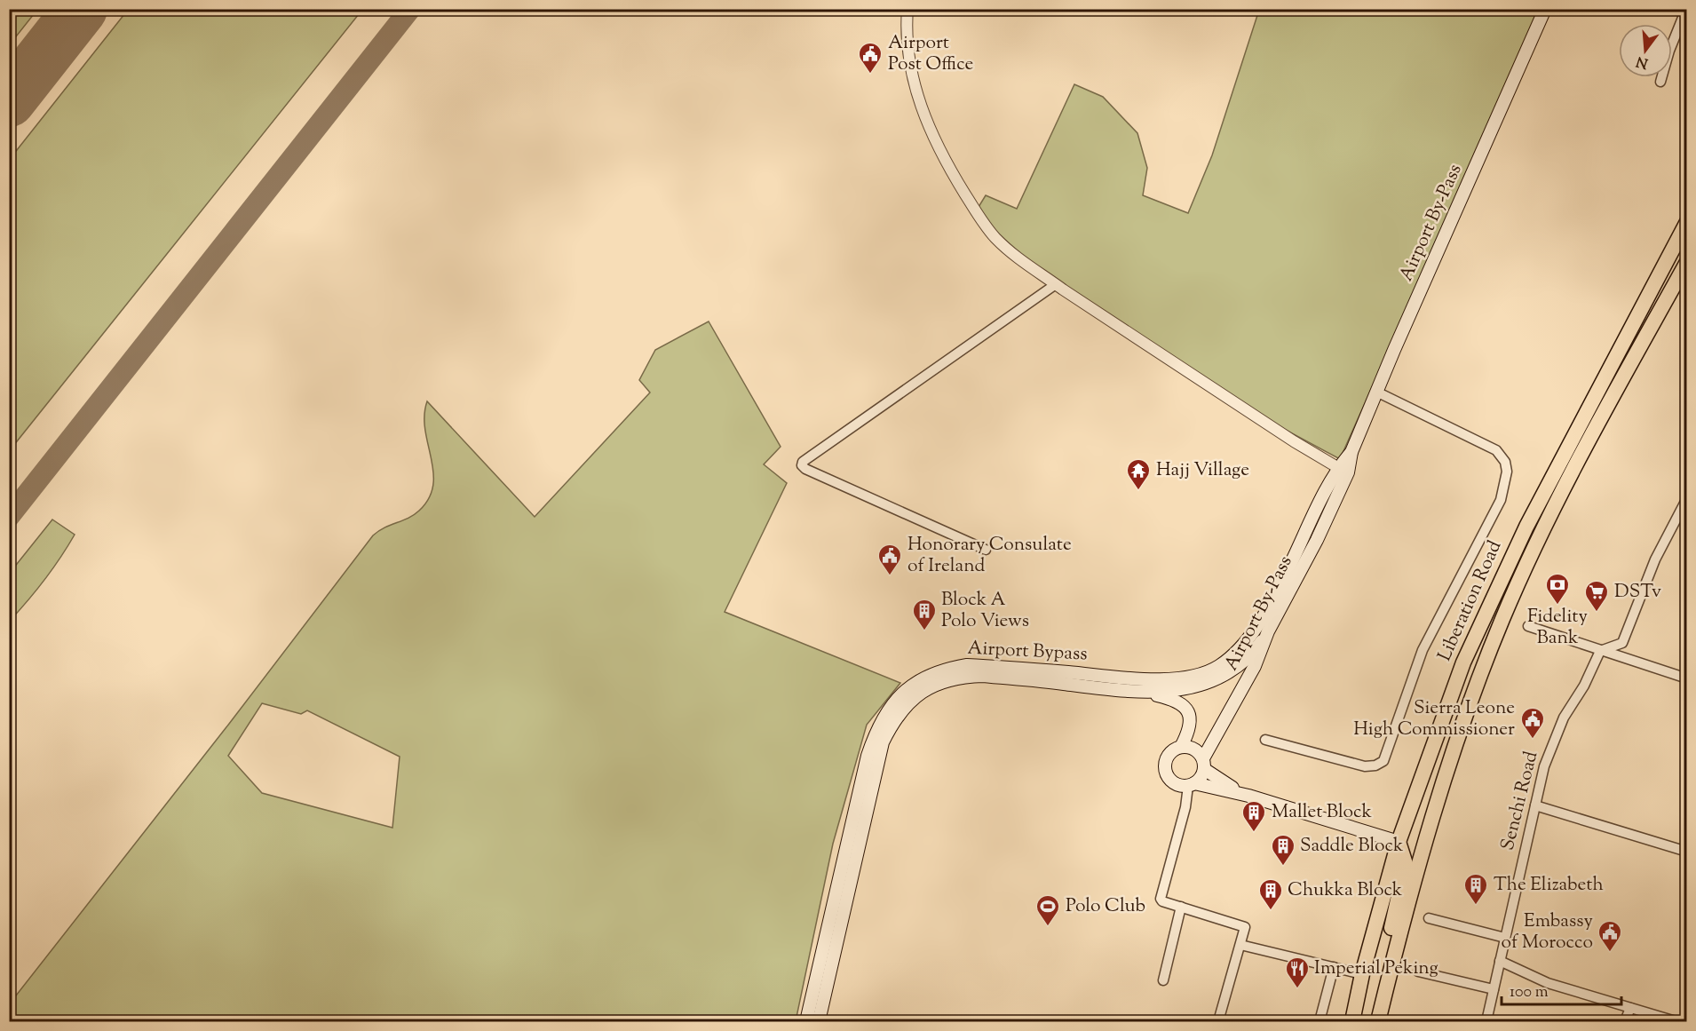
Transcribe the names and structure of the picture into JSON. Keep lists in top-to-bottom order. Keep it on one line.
{"streets":{"highway":["Liberation Road"],"main road":["Airport By-Pass","Airport Bypass"],"street":["Senchi Road"]},"crossings":[["Airport By-Pass","Airport Bypass"]],"places":{"public building":["Airport Post Office","Honorary Consulate of Ireland","Sierra Leone High Commissioner","Embassy of Morocco"],"temple":["Hajj Village"],"bank":["Fidelity Bank"],"supermarket":["DSTv"],"building":["Block A Polo Views","Mallet Block","Saddle Block","The Elizabeth","Chukka Block"],"sports":["Polo Club"],"restaurant":["Imperial Peking"]},"scale_bar":"100 m","north":"bottom"}
